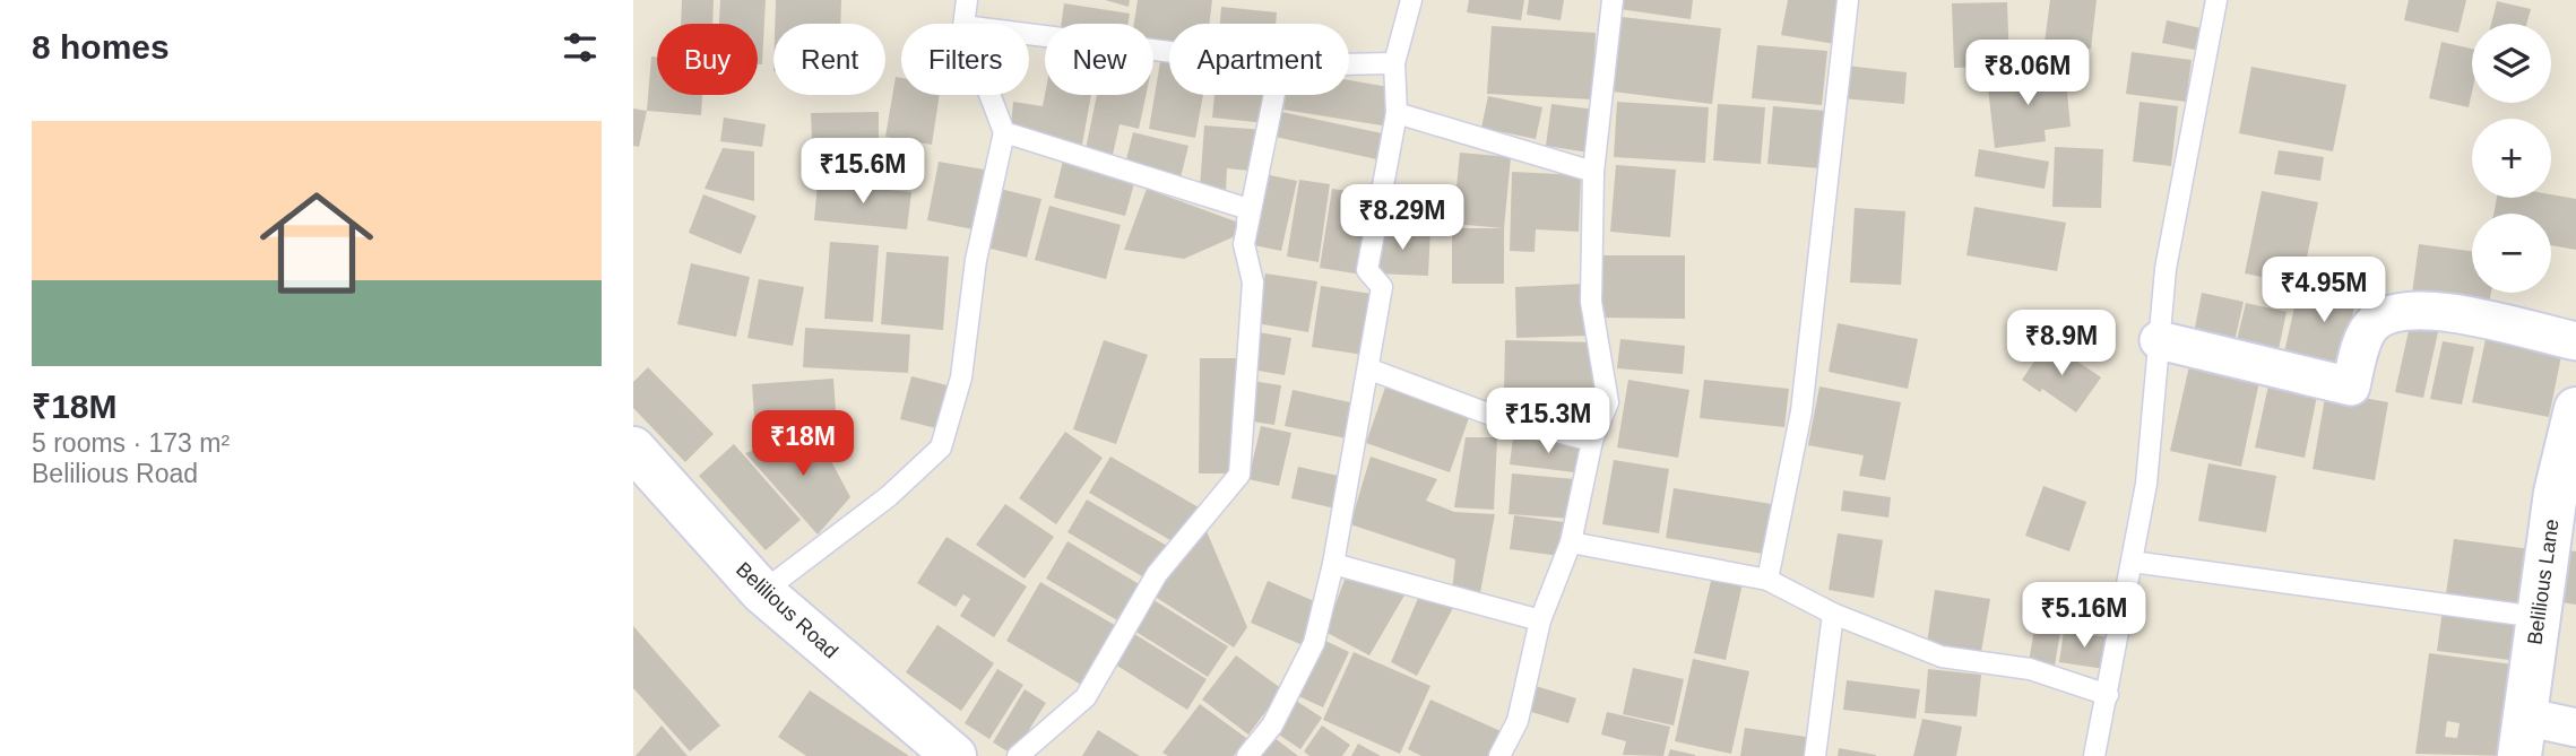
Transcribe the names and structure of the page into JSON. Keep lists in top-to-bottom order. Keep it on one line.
{"streets":{"main road":["Belilious Lane","Belilious Road"]},"page":{"heading":"8 homes","map_buttons":["+","−"],"chip":["Buy","Rent","Filters","New","Apartment"],"price":["₹8.06M","₹15.6M","₹8.29M","₹4.95M","₹8.9M","₹15.3M","₹18M","₹5.16M"],"list":[{"name":"₹18M","note":"5 rooms · 173 m² · Belilious Road"}]}}
